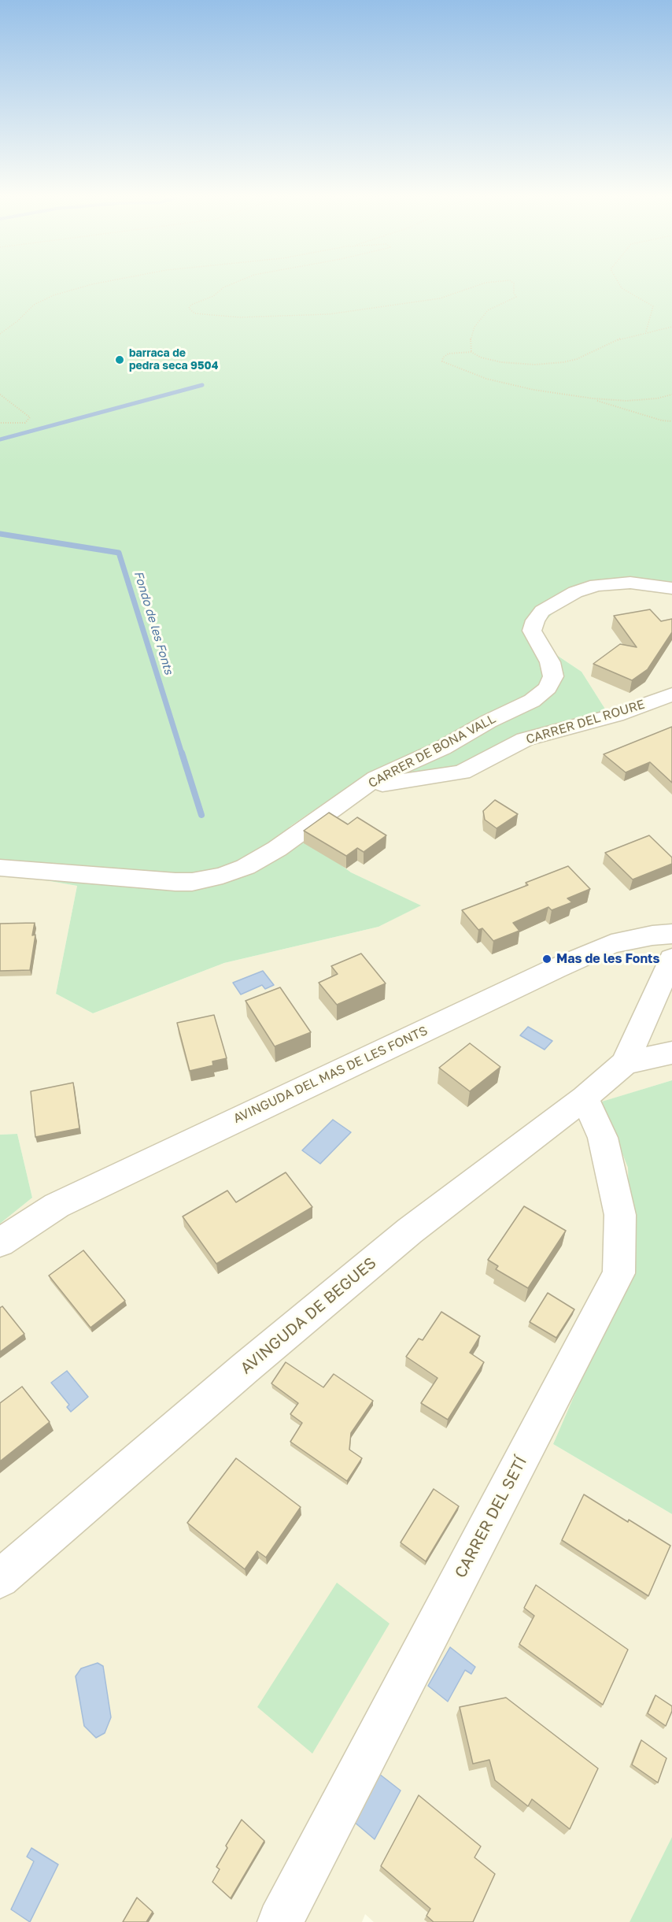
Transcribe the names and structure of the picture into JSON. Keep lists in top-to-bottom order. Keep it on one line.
{"streets":{"street":["CARRER DEL ROURE","CARRER DE BONA VALL","AVINGUDA DEL MAS DE LES FONTS","AVINGUDA DE BEGUES","CARRER DEL SETÍ"]},"crossings":[["CARRER DEL ROURE","CARRER DE BONA VALL"],["AVINGUDA DE BEGUES","CARRER DEL SETÍ"]],"water":["Fondo de les Fonts"],"places":["barraca de pedra seca 9504","Mas de les Fonts"]}
